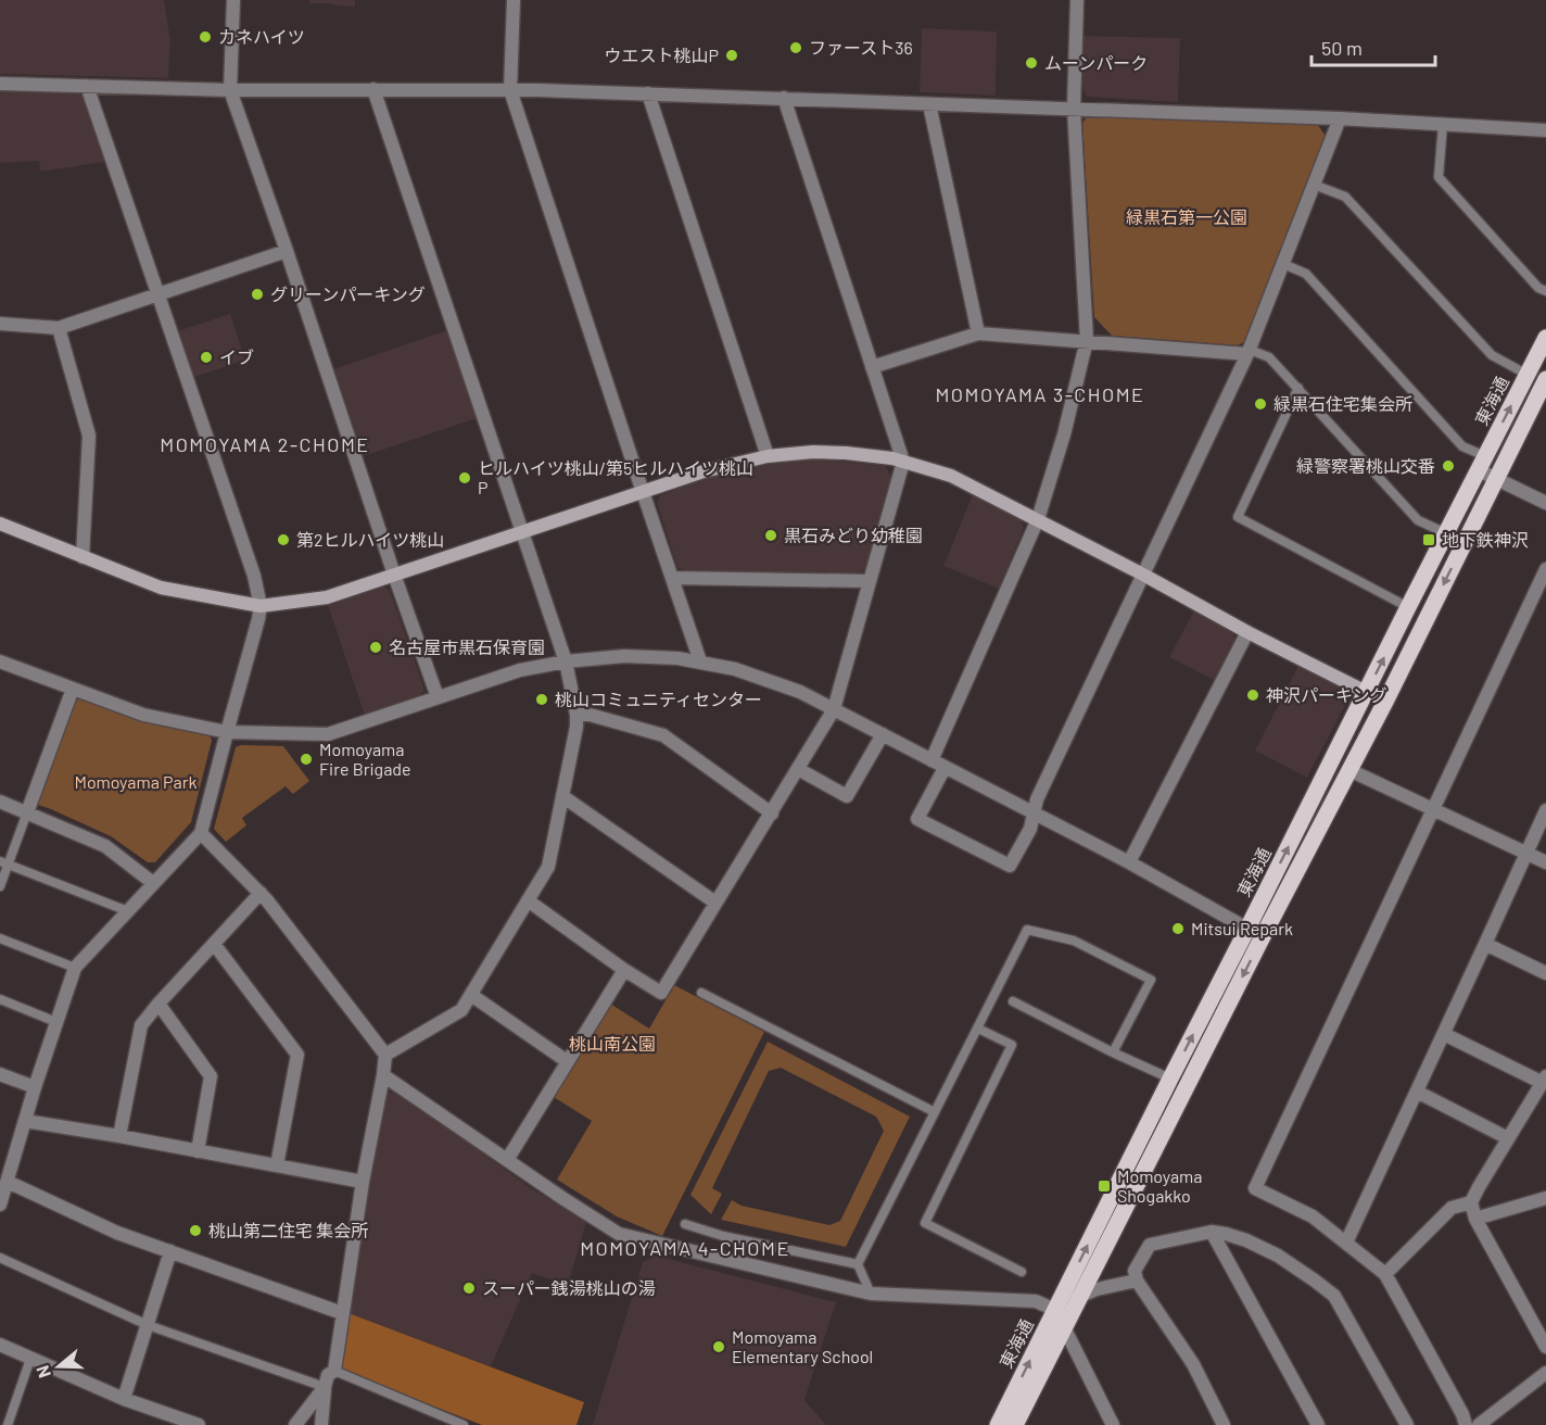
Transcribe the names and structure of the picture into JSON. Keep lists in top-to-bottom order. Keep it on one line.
{"streets":{"main road":["東海通"]},"districts":["MOMOYAMA 3-CHOME","MOMOYAMA 2-CHOME","MOMOYAMA 4-CHOME"],"parks":["緑黒石第一公園","Momoyama Park","桃山南公園"],"places":{"other":["カネハイツ","ファースト36","ウエスト桃山P","ムーンパーク","グリーンパーキング","イブ","緑黒石住宅集会所","緑警察署桃山交番","ヒルハイツ桃山/第5ヒルハイツ桃山 P","黒石みどり幼稚園","第2ヒルハイツ桃山","名古屋市黒石保育園","神沢パーキング","桃山コミュニティセンター","Momoyama Fire Brigade","Mitsui Repark","桃山第二住宅 集会所","スーパー銭湯桃山の湯","Momoyama Elementary School"],"transit":["地下鉄神沢","Momoyama Shogakko"]},"scale_bar":"50 m","north":"left"}
